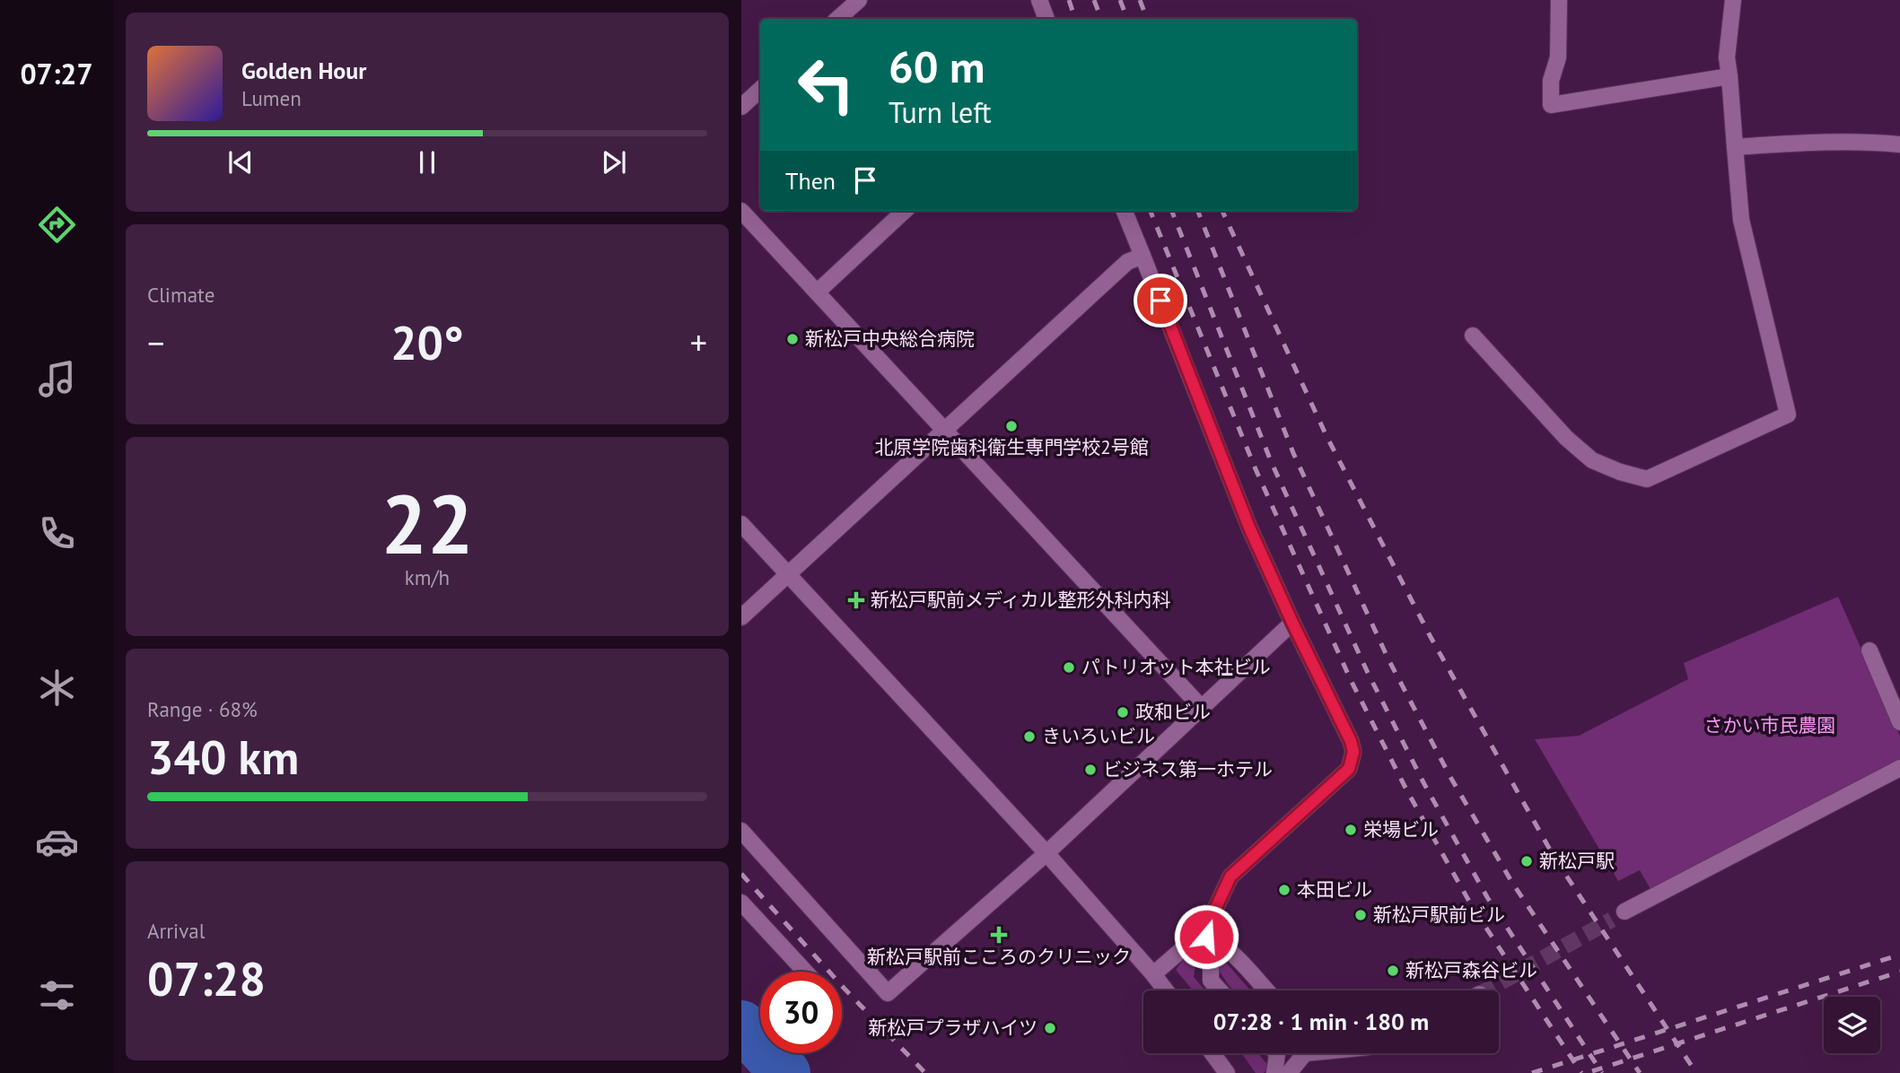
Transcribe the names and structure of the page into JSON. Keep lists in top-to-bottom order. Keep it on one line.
{"parks":["さかい市民農園"],"places":{"other":["新松戸中央総合病院","北原学院歯科衛生専門学校2号館","パトリオット本社ビル","政和ビル","きいろいビル","ビジネス第一ホテル","栄場ビル","新松戸駅","本田ビル","新松戸駅前ビル","新松戸森谷ビル","新松戸プラザハイツ"],"health":["新松戸駅前メディカル整形外科内科","新松戸駅前こころのクリニック"]},"page":{"tabs":"07:27","turn":["60 m","Turn left"],"song":["Golden Hour","Lumen"],"then":"Then","tile":["Climate",["22","km/h"],["Range · 68%","340 km"],["Arrival","07:28"]],"heat":["−","20°","+"],"limit":"30","trip":"07:28 · 1 min · 180 m"}}
